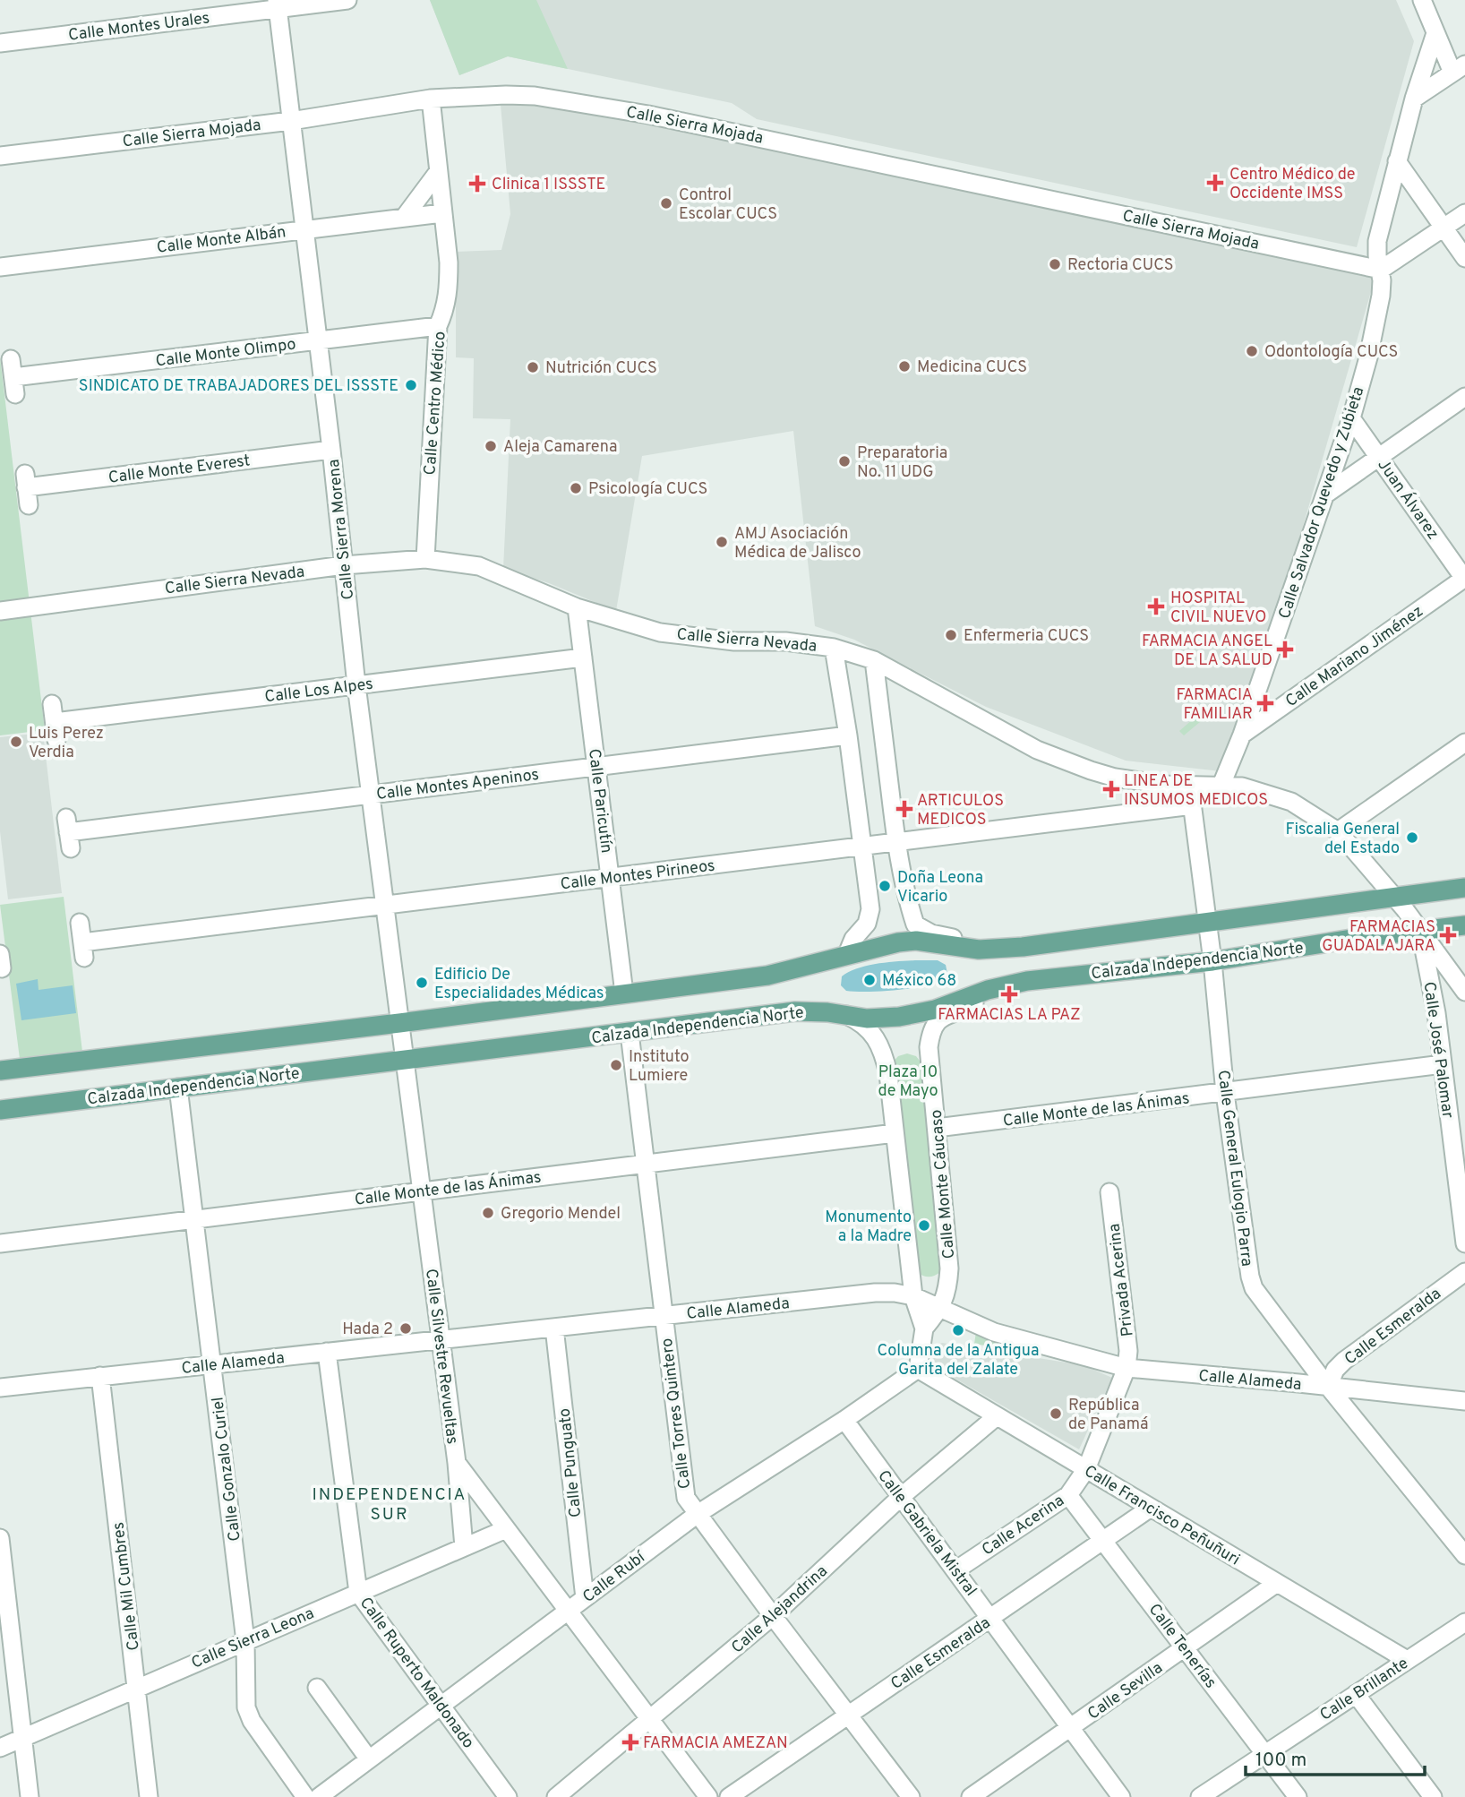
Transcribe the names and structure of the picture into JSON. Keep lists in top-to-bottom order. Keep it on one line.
{"streets":{"main road":["Calzada Independencia Norte"],"street":["Calle Montes Urales","Calle Sierra Mojada","Calle Monte Albán","Calle Monte Olimpo","Calle Centro Médico","Calle Monte Everest","Juan Álvarez","Calle Salvador Quevedo y Zubieta","Calle Sierra Morena","Calle Sierra Nevada","Calle Mariano Jiménez","Calle Los Alpes","Calle Montes Apeninos","Calle Paricutín","Calle Montes Pirineos","Calle José Palomar","Calle Monte de las Ánimas","Calle General Eulogio Parra","Calle Monte Cáucaso","Privada Acerina","Calle Alameda","Calle Esmeralda","Calle Silvestre Revueltas","Calle Torres Quintero","Calle Punguato","Calle Gonzalo Curiel","Calle Francisco Peñuñuri","Calle Acerina","Calle Gabriela Mistral","Calle Rubí","Calle Mil Cumbres","Calle Alejandrina","Calle Sierra Leona","Calle Tenerías","Calle Ruperto Maldonado","Calle Brillante","Calle Sevilla"]},"crossings":[["Calle Montes Urales","Calle Sierra Morena"],["Calle Sierra Mojada","Calle Centro Médico"],["Calle Sierra Mojada","Calle Salvador Quevedo y Zubieta"],["Calle Sierra Mojada","Calle Sierra Morena"],["Calle Monte Albán","Calle Centro Médico"],["Calle Monte Albán","Calle Sierra Morena"],["Calle Monte Olimpo","Calle Centro Médico"],["Calle Monte Olimpo","Calle Sierra Morena"],["Calle Centro Médico","Calle Sierra Nevada"],["Calle Monte Everest","Calle Sierra Morena"],["Juan Álvarez","Calle Salvador Quevedo y Zubieta"],["Juan Álvarez","Calle Mariano Jiménez"],["Calle Salvador Quevedo y Zubieta","Calle Sierra Nevada"],["Calle Salvador Quevedo y Zubieta","Calle Mariano Jiménez"],["Calle Sierra Morena","Calle Sierra Nevada"],["Calle Sierra Morena","Calle Los Alpes"],["Calle Sierra Morena","Calle Montes Apeninos"],["Calle Sierra Morena","Calle Montes Pirineos"],["Calle Sierra Morena","Calzada Independencia Norte"],["Calle Sierra Morena","Calle Silvestre Revueltas"],["Calle Sierra Nevada","Calle Paricutín"],["Calle Sierra Nevada","Calzada Independencia Norte"],["Calle Sierra Nevada","Calle José Palomar"],["Calle Sierra Nevada","Calle General Eulogio Parra"],["Calle Los Alpes","Calle Paricutín"],["Calle Montes Apeninos","Calle Paricutín"],["Calle Paricutín","Calle Montes Pirineos"],["Calle Montes Pirineos","Calle General Eulogio Parra"],["Calzada Independencia Norte","Calle José Palomar"],["Calzada Independencia Norte","Calle General Eulogio Parra"],["Calzada Independencia Norte","Calle Monte Cáucaso"],["Calzada Independencia Norte","Calle Silvestre Revueltas"],["Calzada Independencia Norte","Calle Torres Quintero"],["Calzada Independencia Norte","Calle Gonzalo Curiel"],["Calle José Palomar","Calle Monte de las Ánimas"],["Calle Monte de las Ánimas","Calle General Eulogio Parra"],["Calle Monte de las Ánimas","Calle Monte Cáucaso"],["Calle Monte de las Ánimas","Calle Silvestre Revueltas"],["Calle Monte de las Ánimas","Calle Torres Quintero"],["Calle Monte de las Ánimas","Calle Gonzalo Curiel"],["Calle General Eulogio Parra","Calle Alameda"],["Calle General Eulogio Parra","Calle Esmeralda"],["Calle Monte Cáucaso","Calle Alameda"],["Privada Acerina","Calle Alameda"],["Privada Acerina","Calle Acerina"],["Calle Alameda","Calle Esmeralda"],["Calle Alameda","Calle Silvestre Revueltas"],["Calle Alameda","Calle Torres Quintero"],["Calle Alameda","Calle Punguato"],["Calle Alameda","Calle Gonzalo Curiel"],["Calle Alameda","Calle Acerina"],["Calle Alameda","Calle Mil Cumbres"],["Calle Alameda","Calle Ruperto Maldonado"],["Calle Esmeralda","Calle Torres Quintero"],["Calle Esmeralda","Calle Francisco Peñuñuri"],["Calle Esmeralda","Calle Gabriela Mistral"],["Calle Esmeralda","Calle Tenerías"],["Calle Silvestre Revueltas","Calle Rubí"],["Calle Silvestre Revueltas","Calle Alejandrina"],["Calle Silvestre Revueltas","Calle Sierra Leona"],["Calle Torres Quintero","Calle Rubí"],["Calle Torres Quintero","Calle Alejandrina"],["Calle Punguato","Calle Rubí"],["Calle Gonzalo Curiel","Calle Sierra Leona"],["Calle Francisco Peñuñuri","Calle Acerina"],["Calle Francisco Peñuñuri","Calle Rubí"],["Calle Francisco Peñuñuri","Calle Alejandrina"],["Calle Francisco Peñuñuri","Calle Brillante"],["Calle Francisco Peñuñuri","Calle Sevilla"],["Calle Acerina","Calle Gabriela Mistral"],["Calle Acerina","Calle Tenerías"],["Calle Gabriela Mistral","Calle Rubí"],["Calle Gabriela Mistral","Calle Alejandrina"],["Calle Gabriela Mistral","Calle Sevilla"],["Calle Rubí","Calle Ruperto Maldonado"],["Calle Mil Cumbres","Calle Sierra Leona"],["Calle Sierra Leona","Calle Ruperto Maldonado"],["Calle Tenerías","Calle Brillante"],["Calle Tenerías","Calle Sevilla"]],"districts":["INDEPENDENCIA SUR"],"parks":["Plaza 10 de Mayo"],"places":{"health":["Centro Médico de Occidente IMSS","Clinica 1 ISSSTE","HOSPITAL CIVIL NUEVO","FARMACIA ANGEL DE LA SALUD","FARMACIA FAMILIAR","LINEA DE INSUMOS MEDICOS","ARTICULOS MEDICOS","FARMACIAS GUADALAJARA","FARMACIAS LA PAZ","FARMACIA AMEZAN"],"other":["Control Escolar CUCS","Rectoria CUCS","Odontología CUCS","Medicina CUCS","Nutrición CUCS","SINDICATO DE TRABAJADORES DEL ISSSTE","Aleja Camarena","Preparatoria No. 11 UDG","Psicología CUCS","AMJ Asociación Médica de Jalisco","Enfermeria CUCS","Luis Perez Verdia","Fiscalia General del Estado","Doña Leona Vicario","México 68","Edificio De Especialidades Médicas","Instituto Lumiere","Gregorio Mendel","Monumento a la Madre","Hada 2","Columna de la Antigua Garita del Zalate","República de Panamá"]},"scale_bar":"100 m"}
